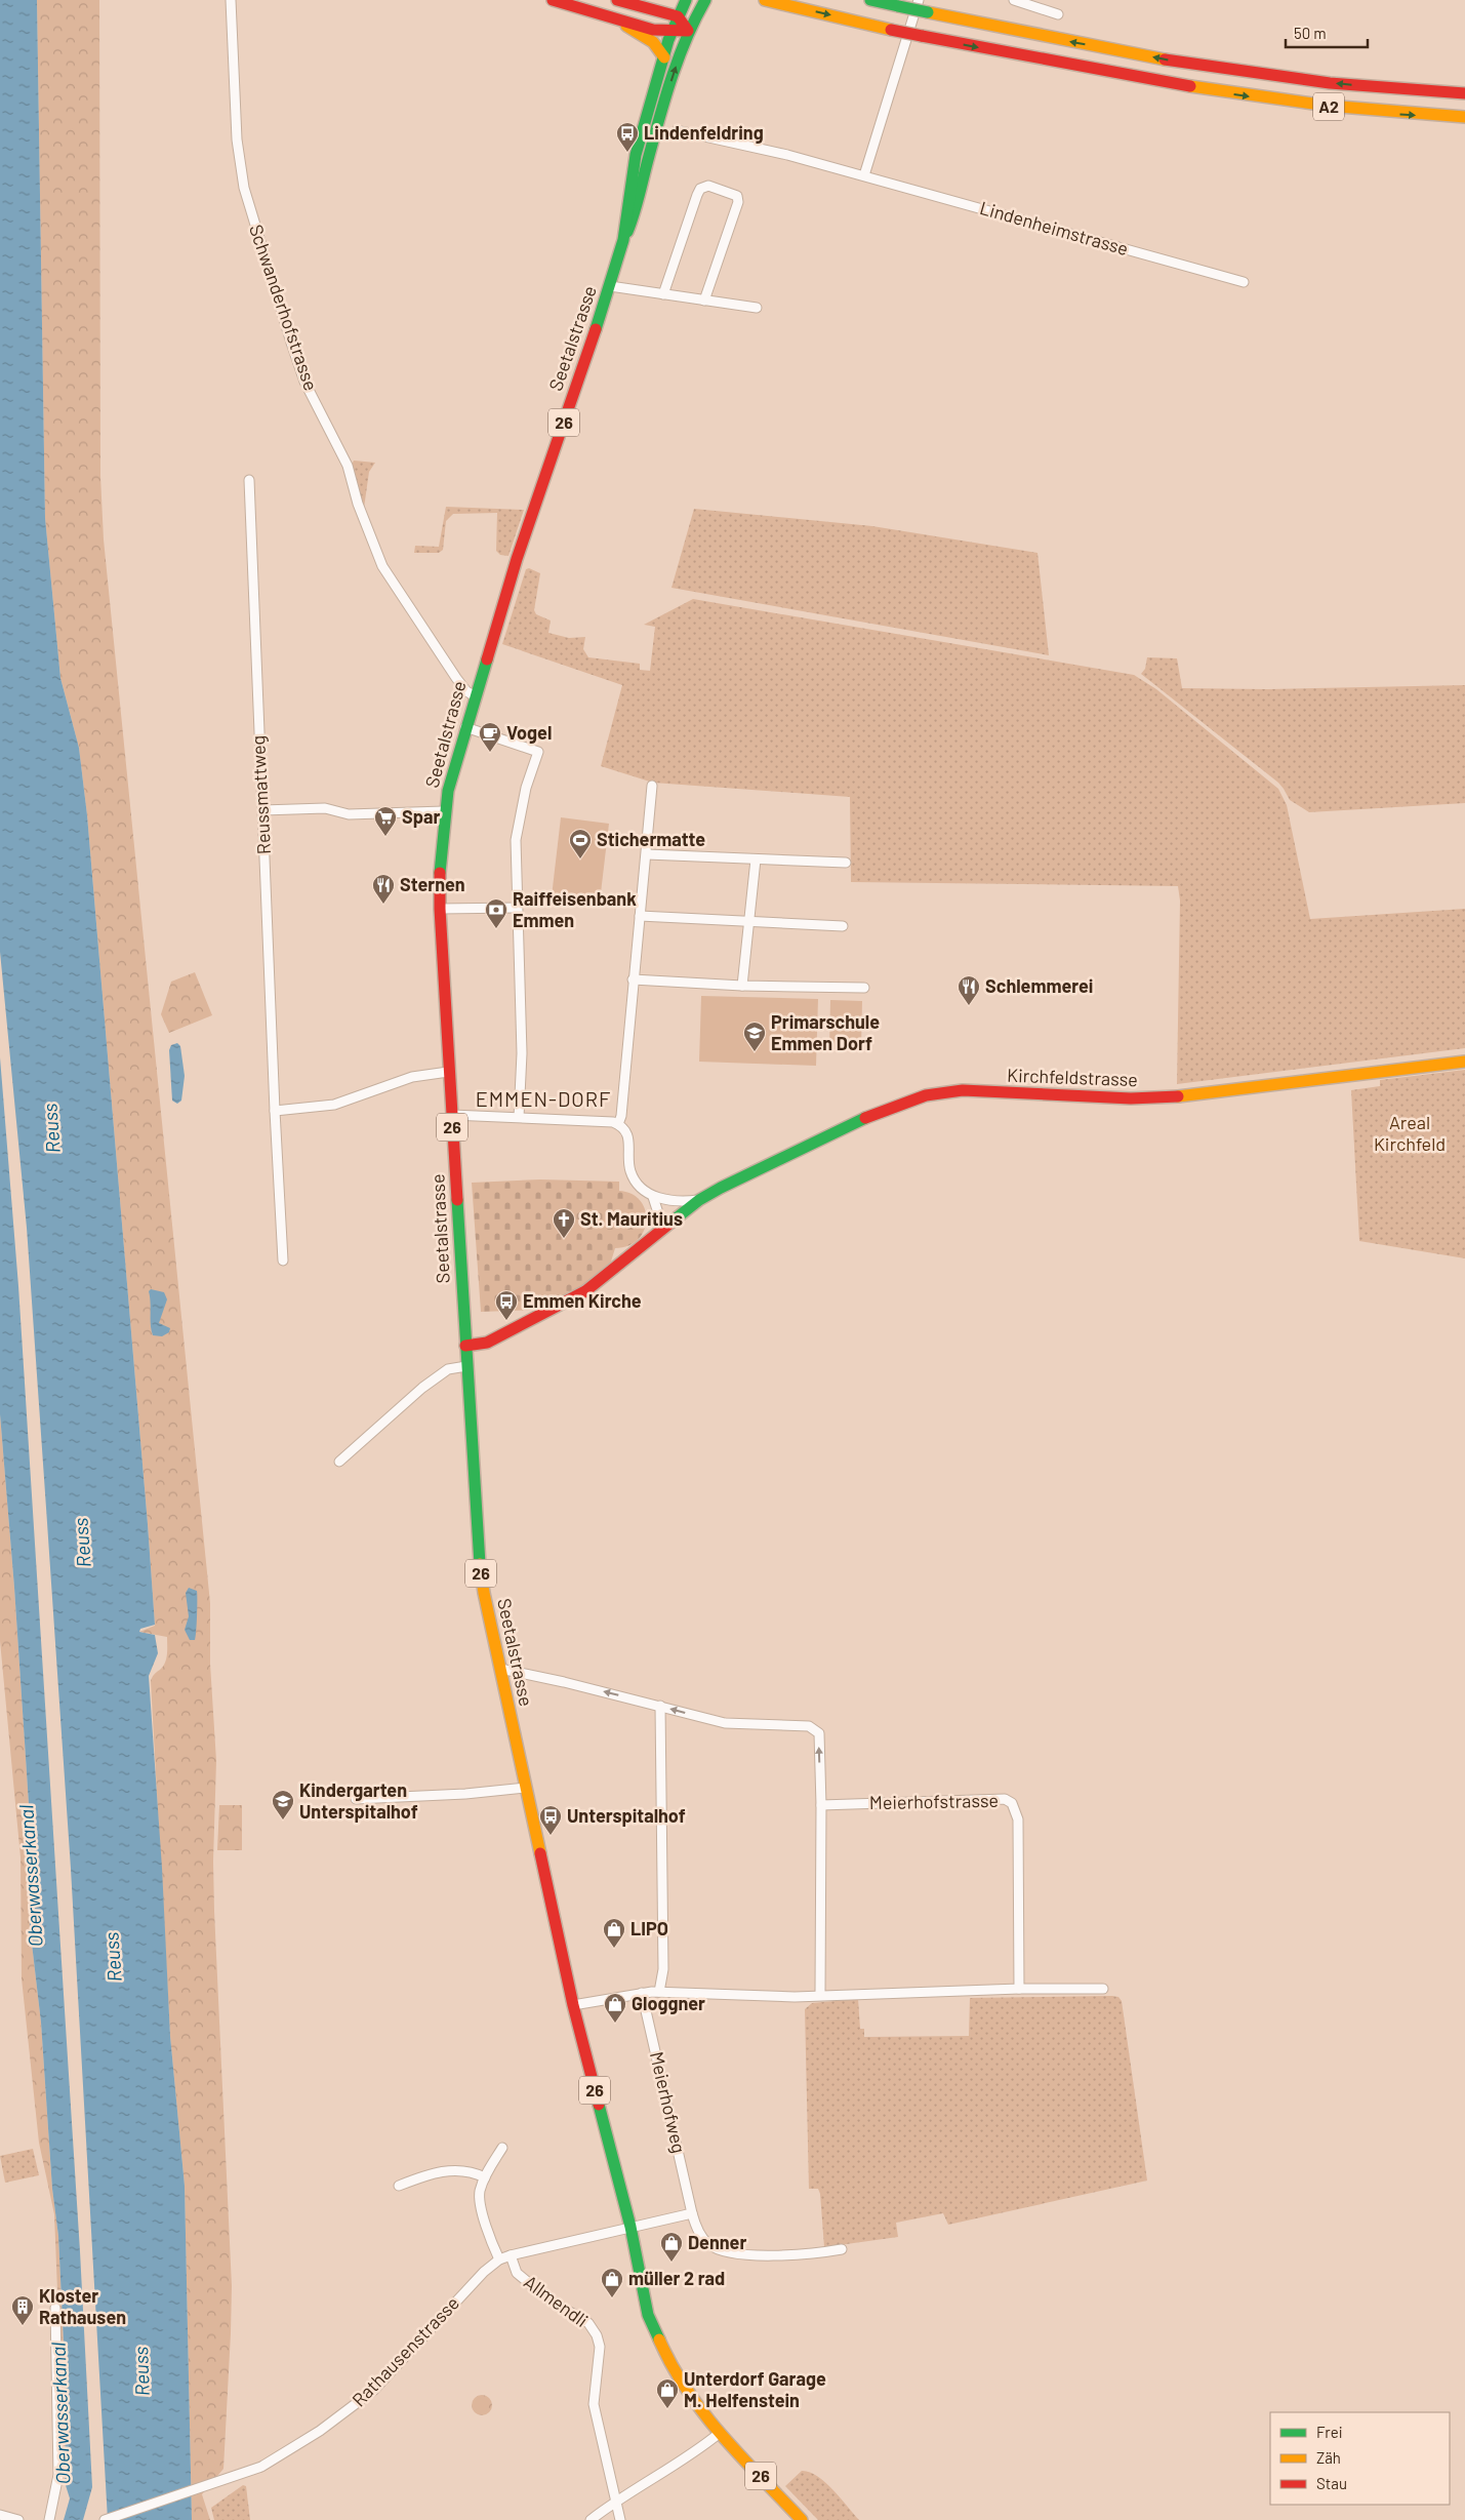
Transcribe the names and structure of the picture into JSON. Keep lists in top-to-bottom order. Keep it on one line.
{"streets":{"main road":["A2","Seetalstrasse","26","Kirchfeldstrasse"],"street":["Lindenheimstrasse","Schwanderhofstrasse","Reussmattweg","Meierhofstrasse","Meierhofweg","Allmendli","Rathausenstrasse"]},"crossings":[["Schwanderhofstrasse","Seetalstrasse"],["Seetalstrasse","Kirchfeldstrasse"],["Seetalstrasse","Rathausenstrasse"],["Allmendli","Rathausenstrasse"]],"districts":["EMMEN-DORF"],"water":["Reuss","Oberwasserkanal"],"parks":["Areal Kirchfeld"],"places":{"bus stop":["Lindenfeldring","Emmen Kirche","Unterspitalhof"],"cafe":["Vogel"],"supermarket":["Spar"],"sports":["Stichermatte"],"restaurant":["Sternen","Schlemmerei"],"bank":["Raiffeisenbank Emmen"],"school or university":["Primarschule Emmen Dorf","Kindergarten Unterspitalhof"],"church":["St. Mauritius"],"shop":["LIPO","Gloggner","Denner","müller 2 rad","Unterdorf Garage M. Helfenstein"],"building":["Kloster Rathausen"]},"legend":["Frei","Zäh","Stau"],"scale_bar":"50 m"}
